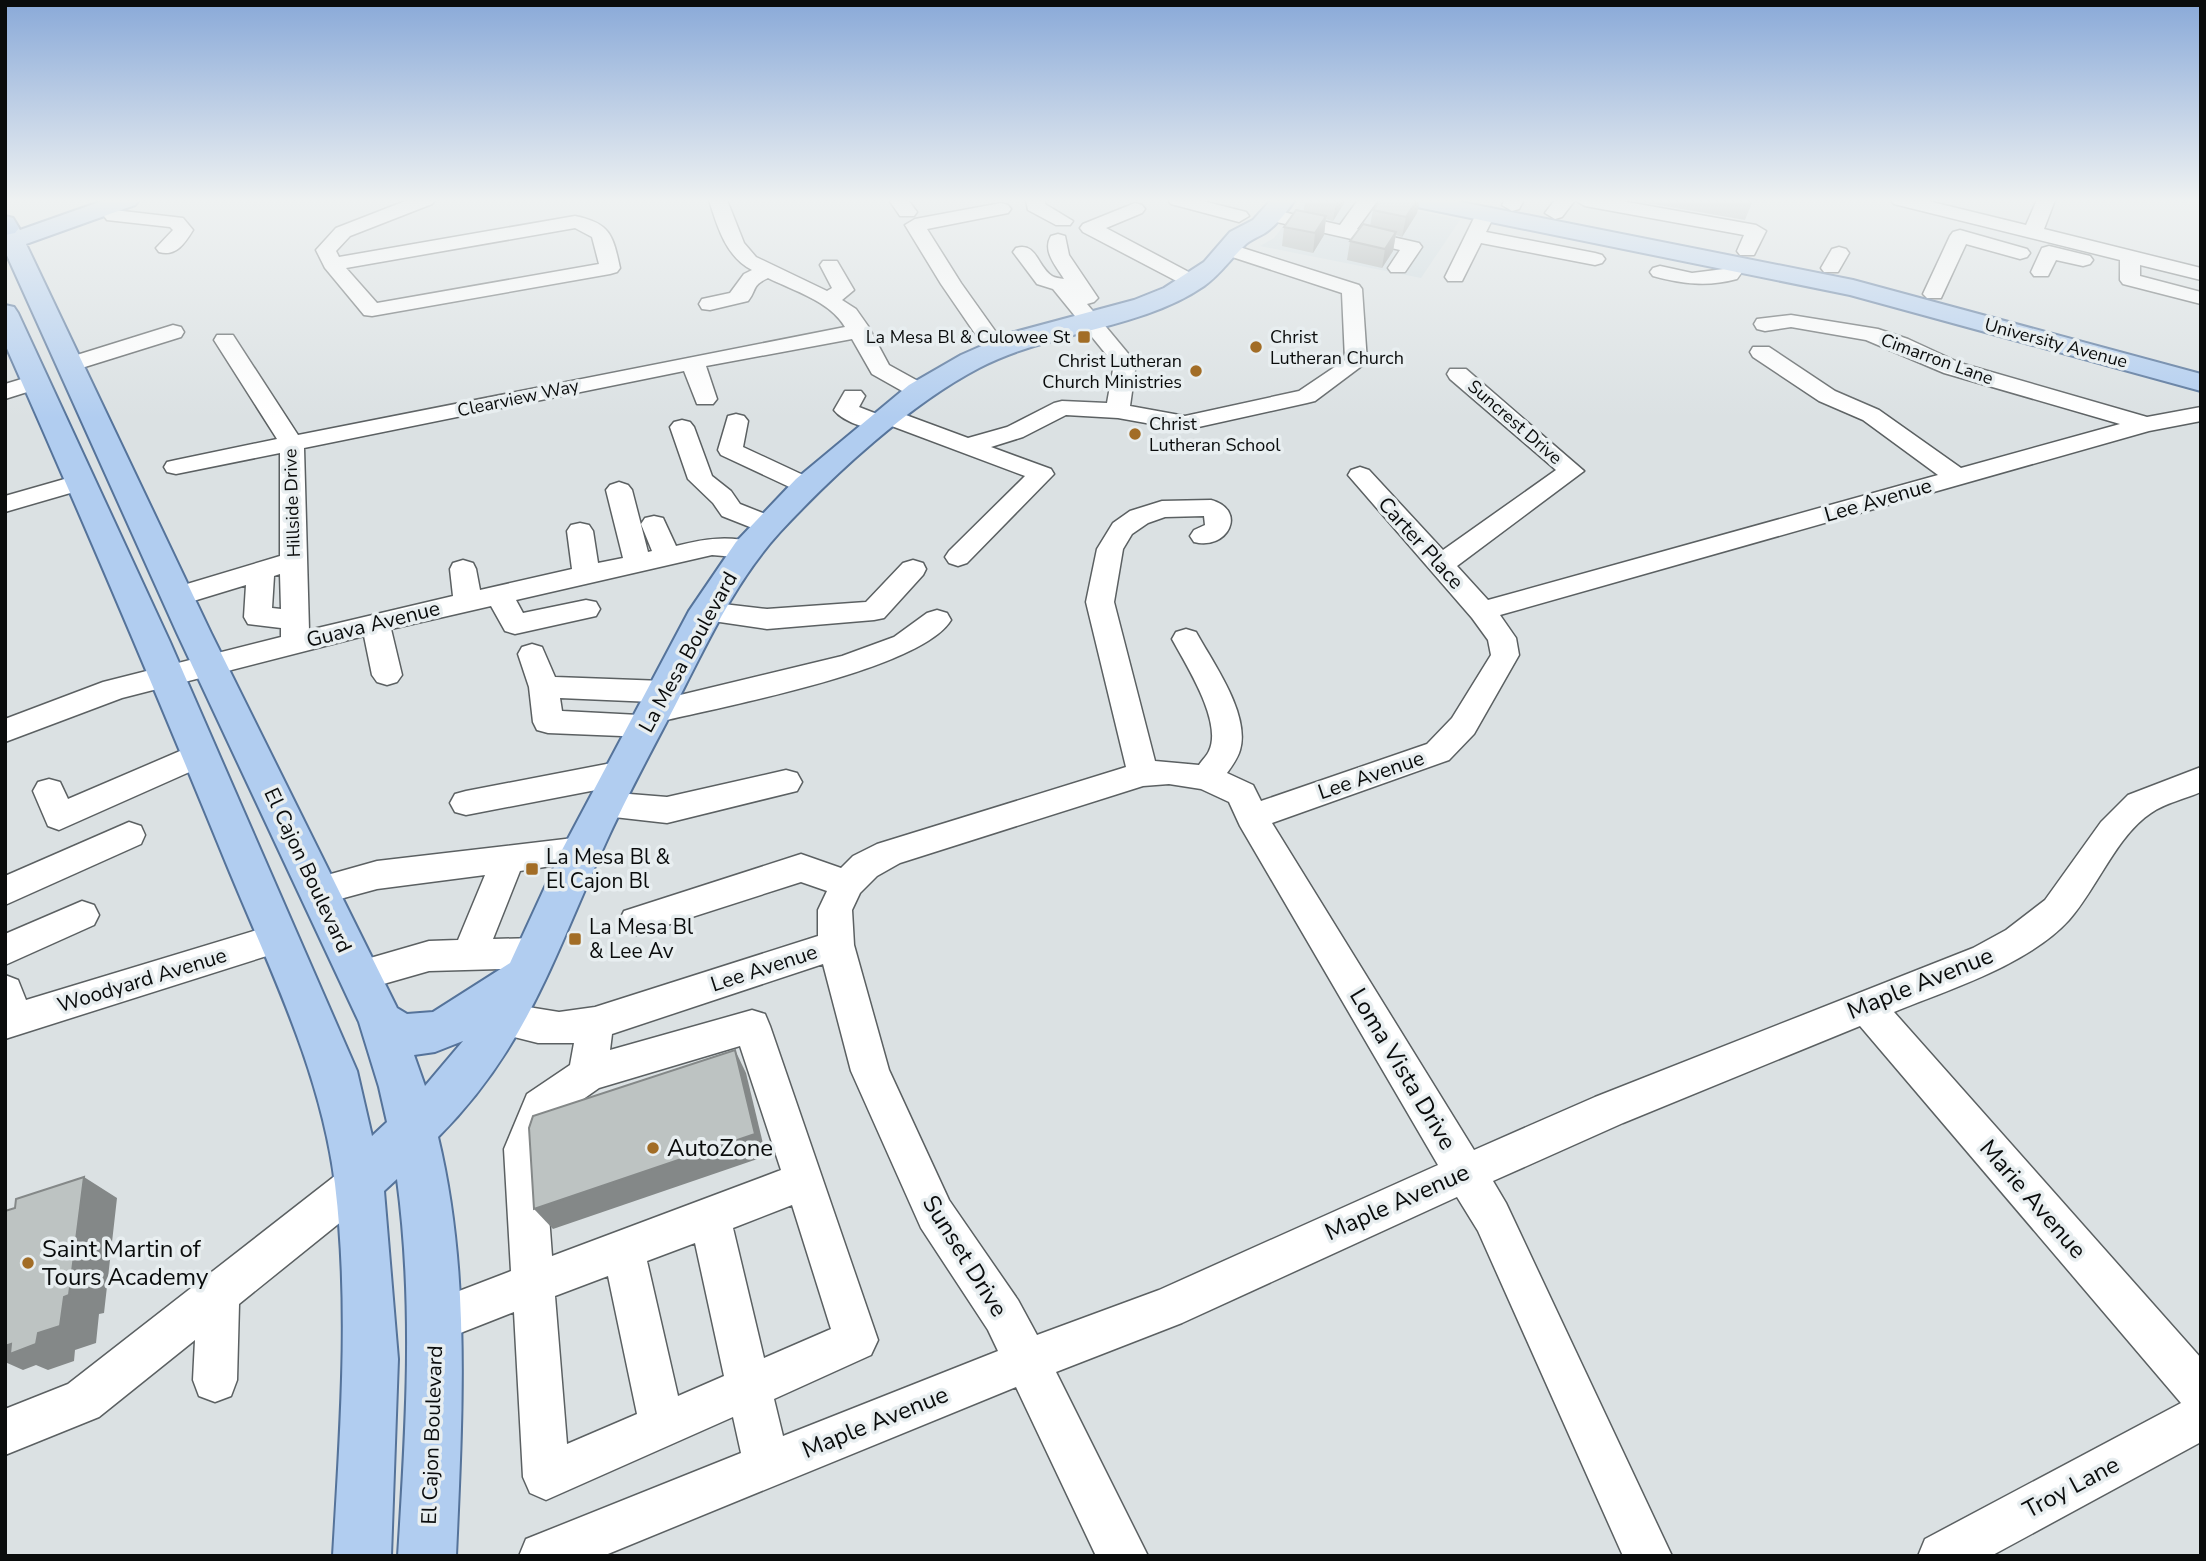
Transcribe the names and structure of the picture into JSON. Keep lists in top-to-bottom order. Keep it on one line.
{"streets":{"main road":["University Avenue","La Mesa Boulevard","El Cajon Boulevard"],"street":["Cimarron Lane","Clearview Way","Suncrest Drive","Lee Avenue","Hillside Drive","Carter Place","Guava Avenue","Woodyard Avenue","Maple Avenue","Loma Vista Drive","Marie Avenue","Sunset Drive","Troy Lane"]},"crossings":[["Cimarron Lane","Lee Avenue"],["Clearview Way","Hillside Drive"],["Suncrest Drive","Carter Place"],["Lee Avenue","Carter Place"],["Lee Avenue","La Mesa Boulevard"],["Lee Avenue","Loma Vista Drive"],["Lee Avenue","Sunset Drive"],["Hillside Drive","Guava Avenue"],["Guava Avenue","La Mesa Boulevard"],["Guava Avenue","El Cajon Boulevard"],["La Mesa Boulevard","El Cajon Boulevard"],["Maple Avenue","Loma Vista Drive"],["Maple Avenue","Marie Avenue"],["Maple Avenue","Sunset Drive"]],"places":{"transit":["La Mesa Bl & Culowee St","La Mesa Bl & El Cajon Bl","La Mesa Bl & Lee Av"],"other":["Christ Lutheran Church","Christ Lutheran Church Ministries","Christ Lutheran School","AutoZone","Saint Martin of Tours Academy"]}}
